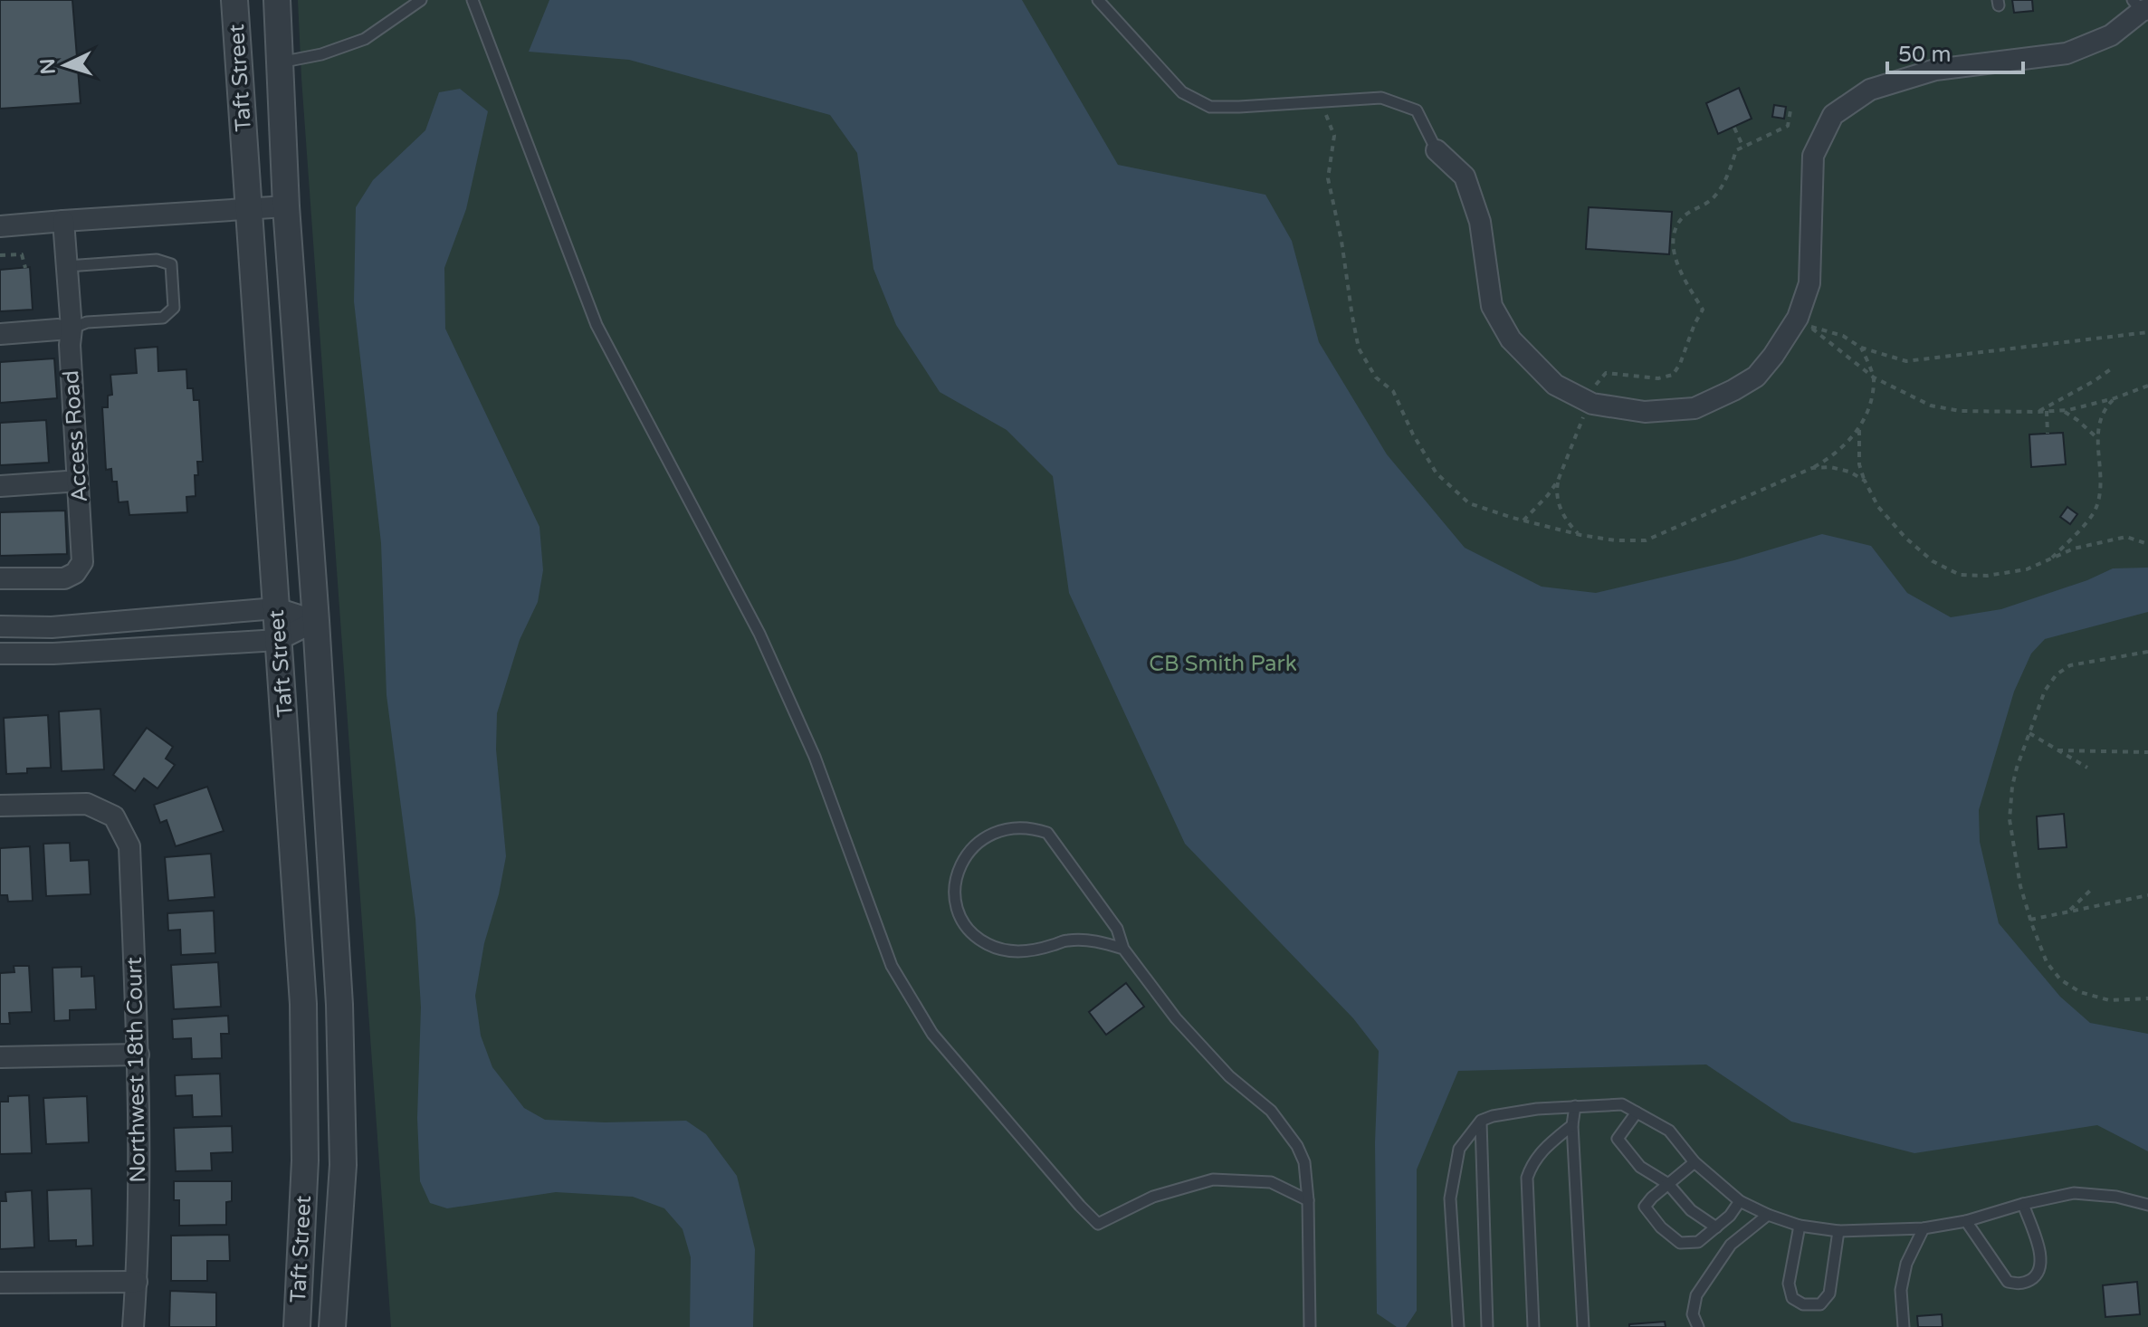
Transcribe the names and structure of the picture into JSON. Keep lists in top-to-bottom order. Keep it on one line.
{"streets":{"street":["Taft Street","Access Road","Northwest 18th Court"]},"parks":["CB Smith Park"],"scale_bar":"50 m","north":"left"}
